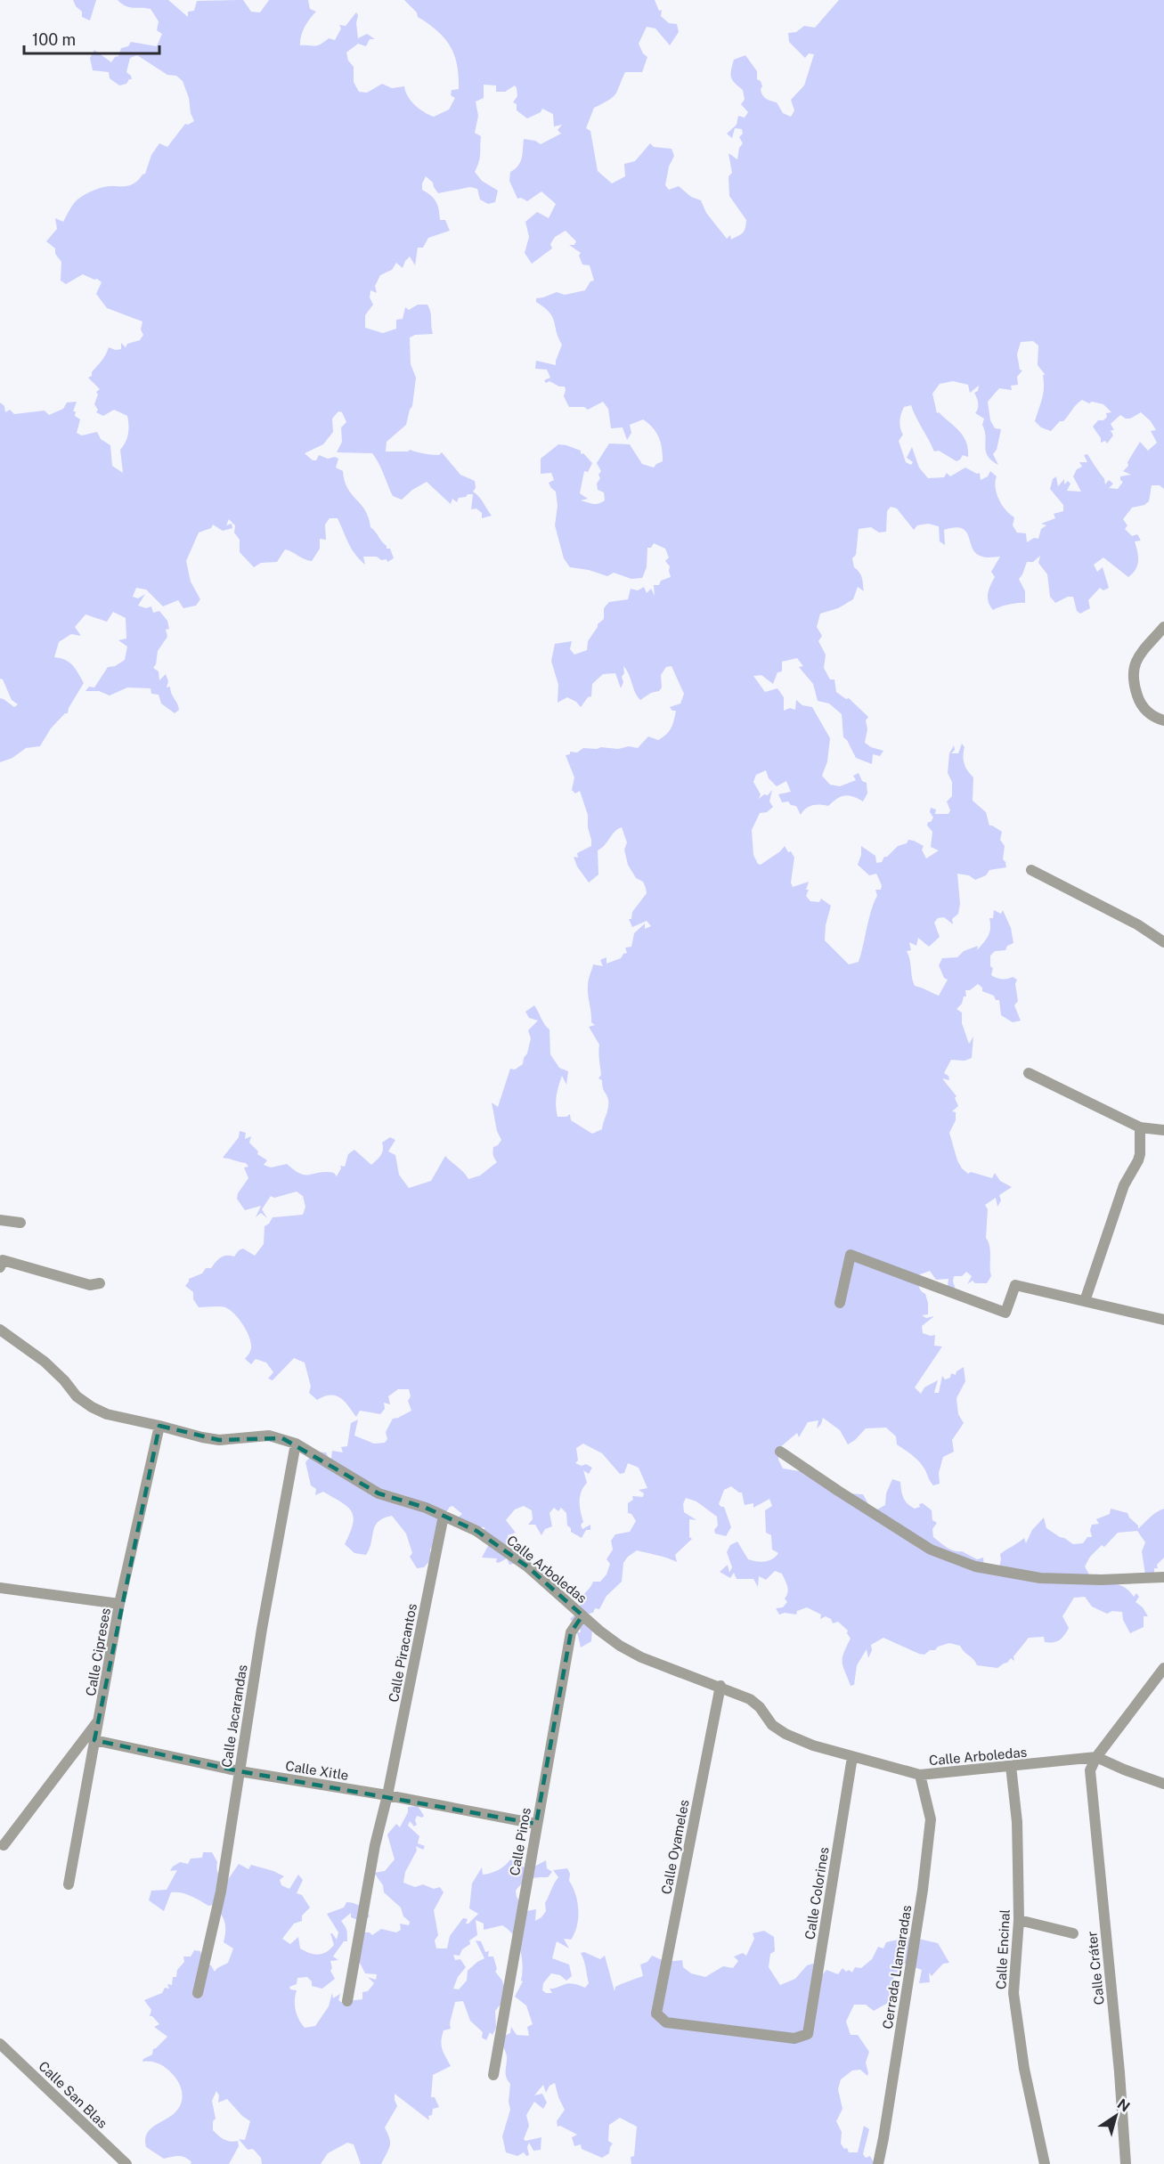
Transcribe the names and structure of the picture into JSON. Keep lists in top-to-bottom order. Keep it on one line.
{"streets":{"street":["Calle Arboledas","Calle Cipreses","Calle Piracantos","Calle Jacarandas","Calle Xitle","Calle Pinos","Calle Oyameles","Calle Colorines","Calle Encinal","Cerrada Llamaradas","Calle Cráter","Calle San Blas"]},"crossings":[["Calle Arboledas","Calle Cipreses"],["Calle Arboledas","Calle Piracantos"],["Calle Arboledas","Calle Jacarandas"],["Calle Arboledas","Calle Pinos"],["Calle Arboledas","Calle Oyameles"],["Calle Arboledas","Calle Colorines"],["Calle Arboledas","Calle Encinal"],["Calle Arboledas","Cerrada Llamaradas"],["Calle Arboledas","Calle Cráter"],["Calle Cipreses","Calle Xitle"],["Calle Piracantos","Calle Xitle"],["Calle Jacarandas","Calle Xitle"],["Calle Xitle","Calle Pinos"],["Calle Oyameles","Calle Colorines"]],"scale_bar":"100 m","north":"top right"}
